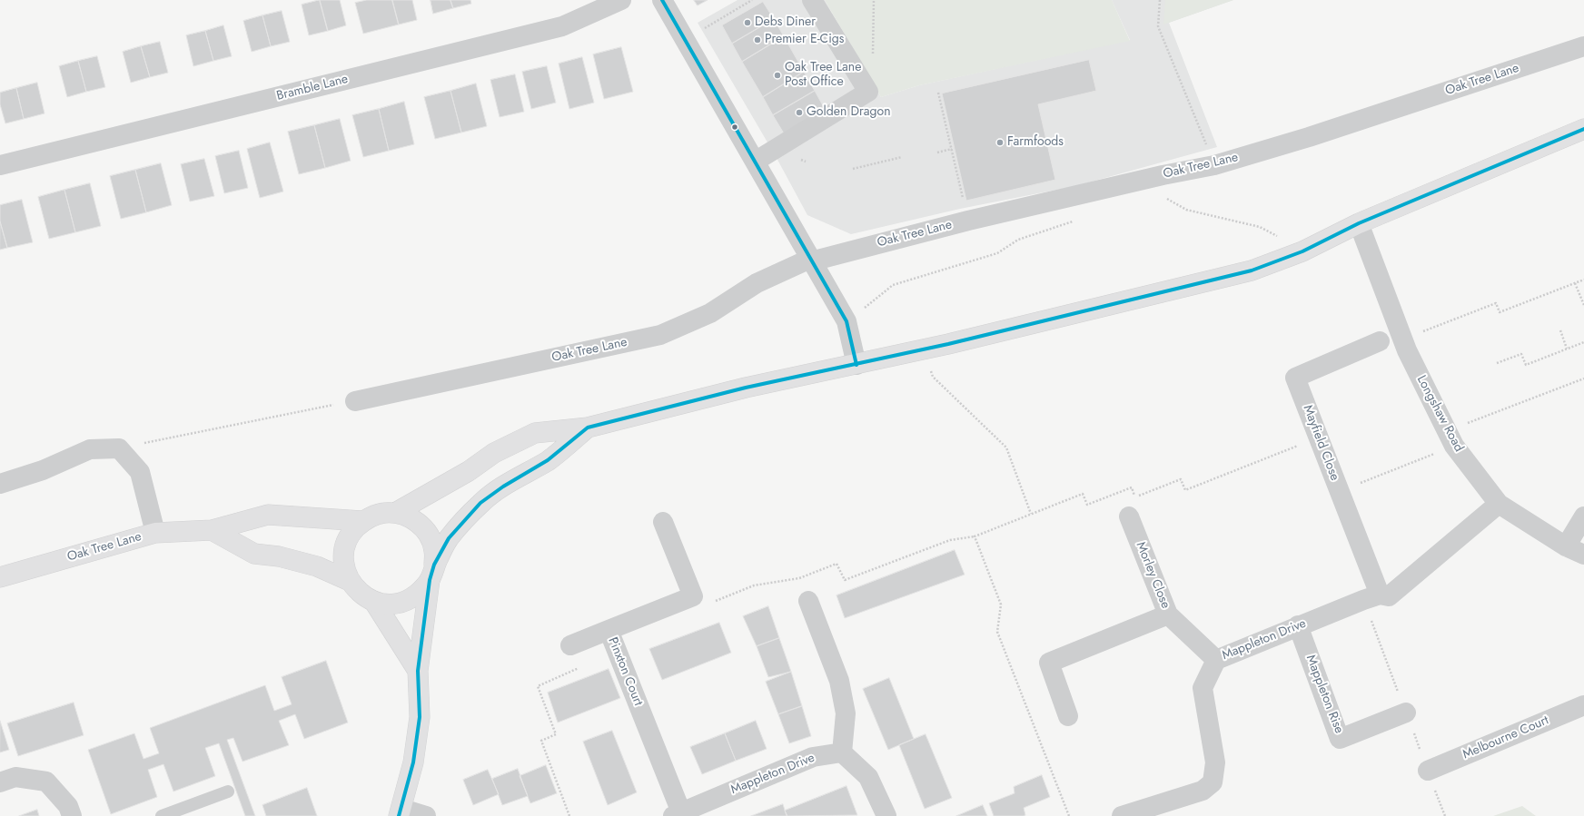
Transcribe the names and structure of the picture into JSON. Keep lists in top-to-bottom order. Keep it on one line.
{"streets":{"main road":["Oak Tree Lane"],"street":["Bramble Lane","Longshaw Road","Mayfield Close","Morley Close","Mappleton Drive","Pinxton Court","Mappleton Rise","Melbourne Court"]},"crossings":[["Oak Tree Lane","Longshaw Road"],["Longshaw Road","Mappleton Drive"],["Mayfield Close","Mappleton Drive"],["Morley Close","Mappleton Drive"],["Mappleton Drive","Pinxton Court"],["Mappleton Drive","Mappleton Rise"]],"places":["Debs Diner","Premier E-Cigs","Oak Tree Lane Post Office","Golden Dragon","Farmfoods"]}
